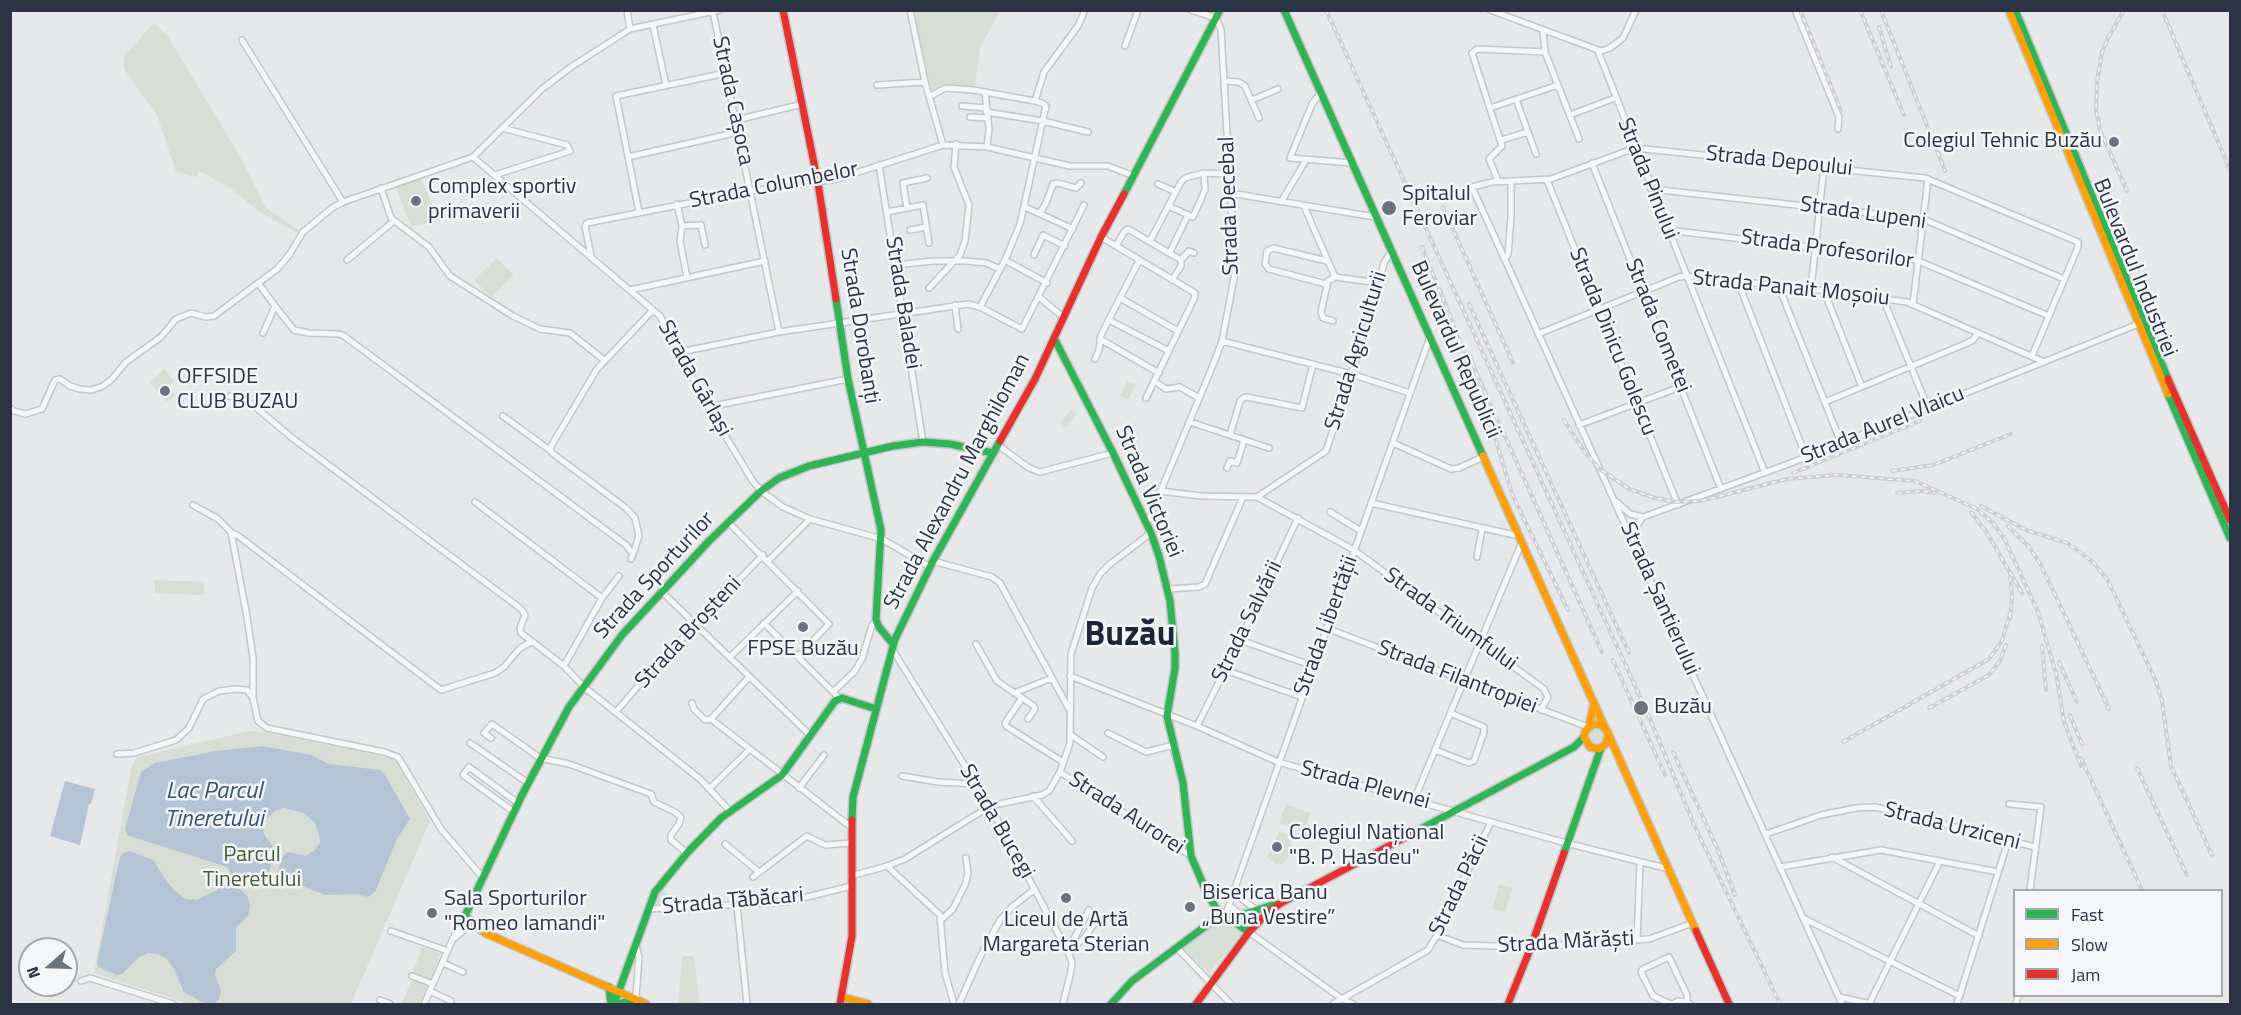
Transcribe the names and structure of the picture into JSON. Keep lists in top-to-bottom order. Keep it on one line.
{"streets":{"main road":["Bulevardul Industriei","Strada Dorobanți","Bulevardul Republicii","Strada Alexandru Marghiloman","Strada Victoriei","Strada Sporturilor"],"street":["Strada Cașoca","Strada Depoului","Strada Pinului","Strada Columbelor","Strada Decebal","Strada Lupeni","Strada Profesorilor","Strada Panait Moșoiu","Strada Baladei","Strada Cometei","Strada Dinicu Golescu","Strada Agriculturii","Strada Gârlași","Strada Aurel Vlaicu","Strada Șantierului","Strada Triumfului","Strada Salvării","Strada Libertății","Strada Broșteni","Strada Filantropiei","Strada Plevnei","Strada Aurorei","Strada Bucegi","Strada Urziceni","Strada Păcii","Strada Tăbăcari","Strada Mărăști"]},"crossings":[["Strada Cașoca","Strada Columbelor"],["Strada Depoului","Strada Pinului"],["Strada Depoului","Strada Lupeni"],["Strada Depoului","Strada Cometei"],["Strada Depoului","Strada Dinicu Golescu"],["Strada Depoului","Strada Șantierului"],["Strada Pinului","Strada Lupeni"],["Strada Pinului","Strada Profesorilor"],["Strada Pinului","Strada Panait Moșoiu"],["Strada Pinului","Strada Aurel Vlaicu"],["Strada Columbelor","Strada Baladei"],["Strada Columbelor","Strada Dorobanți"],["Strada Columbelor","Strada Gârlași"],["Strada Columbelor","Strada Alexandru Marghiloman"],["Strada Decebal","Strada Alexandru Marghiloman"],["Strada Decebal","Strada Victoriei"],["Bulevardul Industriei","Strada Aurel Vlaicu"],["Strada Panait Moșoiu","Strada Cometei"],["Strada Panait Moșoiu","Strada Dinicu Golescu"],["Strada Panait Moșoiu","Strada Aurel Vlaicu"],["Strada Panait Moșoiu","Strada Șantierului"],["Strada Baladei","Strada Sporturilor"],["Strada Dorobanți","Strada Gârlași"],["Strada Dorobanți","Strada Sporturilor"],["Strada Cometei","Strada Aurel Vlaicu"],["Strada Dinicu Golescu","Strada Aurel Vlaicu"],["Bulevardul Republicii","Strada Agriculturii"],["Bulevardul Republicii","Strada Libertății"],["Bulevardul Republicii","Strada Filantropiei"],["Bulevardul Republicii","Strada Plevnei"],["Bulevardul Republicii","Strada Mărăști"],["Strada Agriculturii","Strada Triumfului"],["Strada Gârlași","Strada Alexandru Marghiloman"],["Strada Gârlași","Strada Sporturilor"],["Strada Alexandru Marghiloman","Strada Victoriei"],["Strada Alexandru Marghiloman","Strada Sporturilor"],["Strada Alexandru Marghiloman","Strada Bucegi"],["Strada Alexandru Marghiloman","Strada Tăbăcari"],["Strada Victoriei","Strada Libertății"],["Strada Victoriei","Strada Plevnei"],["Strada Victoriei","Strada Aurorei"],["Strada Șantierului","Strada Urziceni"],["Strada Triumfului","Strada Salvării"],["Strada Triumfului","Strada Libertății"],["Strada Triumfului","Strada Filantropiei"],["Strada Salvării","Strada Plevnei"],["Strada Libertății","Strada Filantropiei"],["Strada Libertății","Strada Plevnei"],["Strada Plevnei","Strada Păcii"],["Strada Păcii","Strada Mărăști"]],"districts":["Buzău"],"water":["Lac Parcul Tineretului"],"parks":["Parcul Tineretului"],"places":["Colegiul Tehnic Buzău","Complex sportiv primaverii","Spitalul Feroviar","OFFSIDE CLUB BUZAU","FPSE Buzău","Buzău","Colegiul Național \"B. P. Hasdeu\"","Liceul de Artă Margareta Sterian","Biserica Banu „Buna Vestire”","Sala Sporturilor \"Romeo Iamandi\""],"legend":["Fast","Slow","Jam"],"north":"left"}
